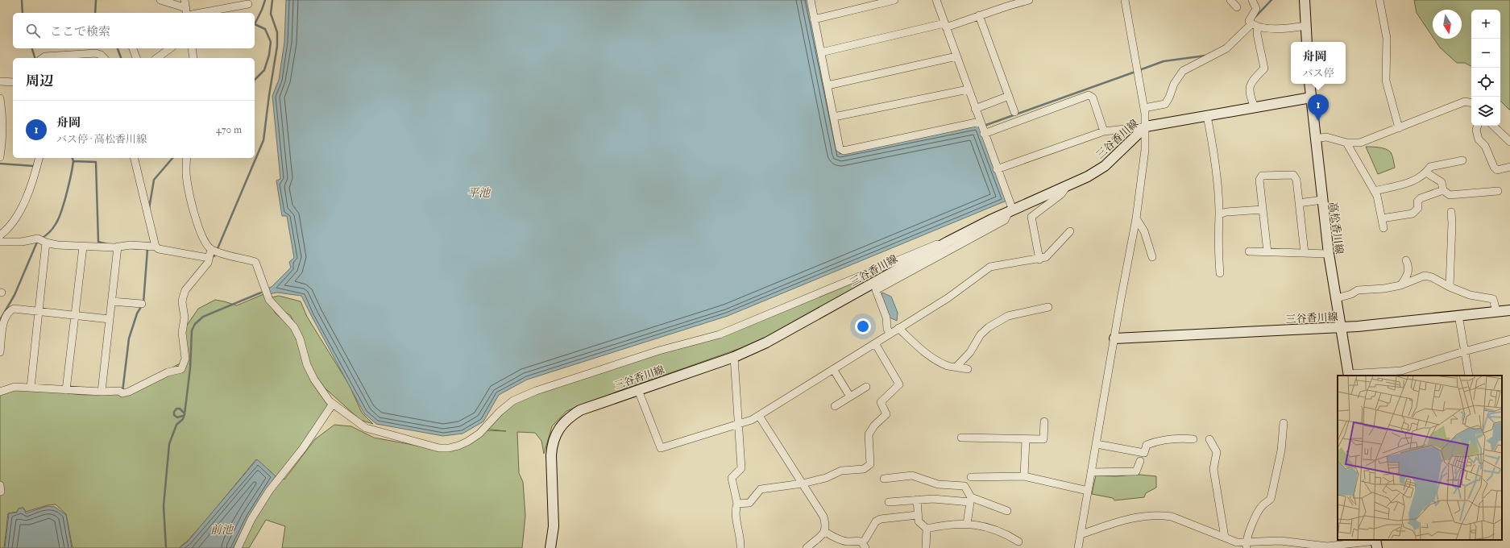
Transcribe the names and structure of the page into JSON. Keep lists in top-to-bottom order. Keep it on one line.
{"streets":{"main road":["三谷香川線","高松香川線"]},"crossings":[["三谷香川線","高松香川線"]],"water":["平池","前池"],"north":"bottom","page":{"map_buttons":["+","−"],"search":"ここで検索","popup":["舟岡","バス停"],"heading":"周辺","pins":"1","list":[{"mark":"1","name":"舟岡","note":"バス停 · 高松香川線","value":"470 m"}]}}
